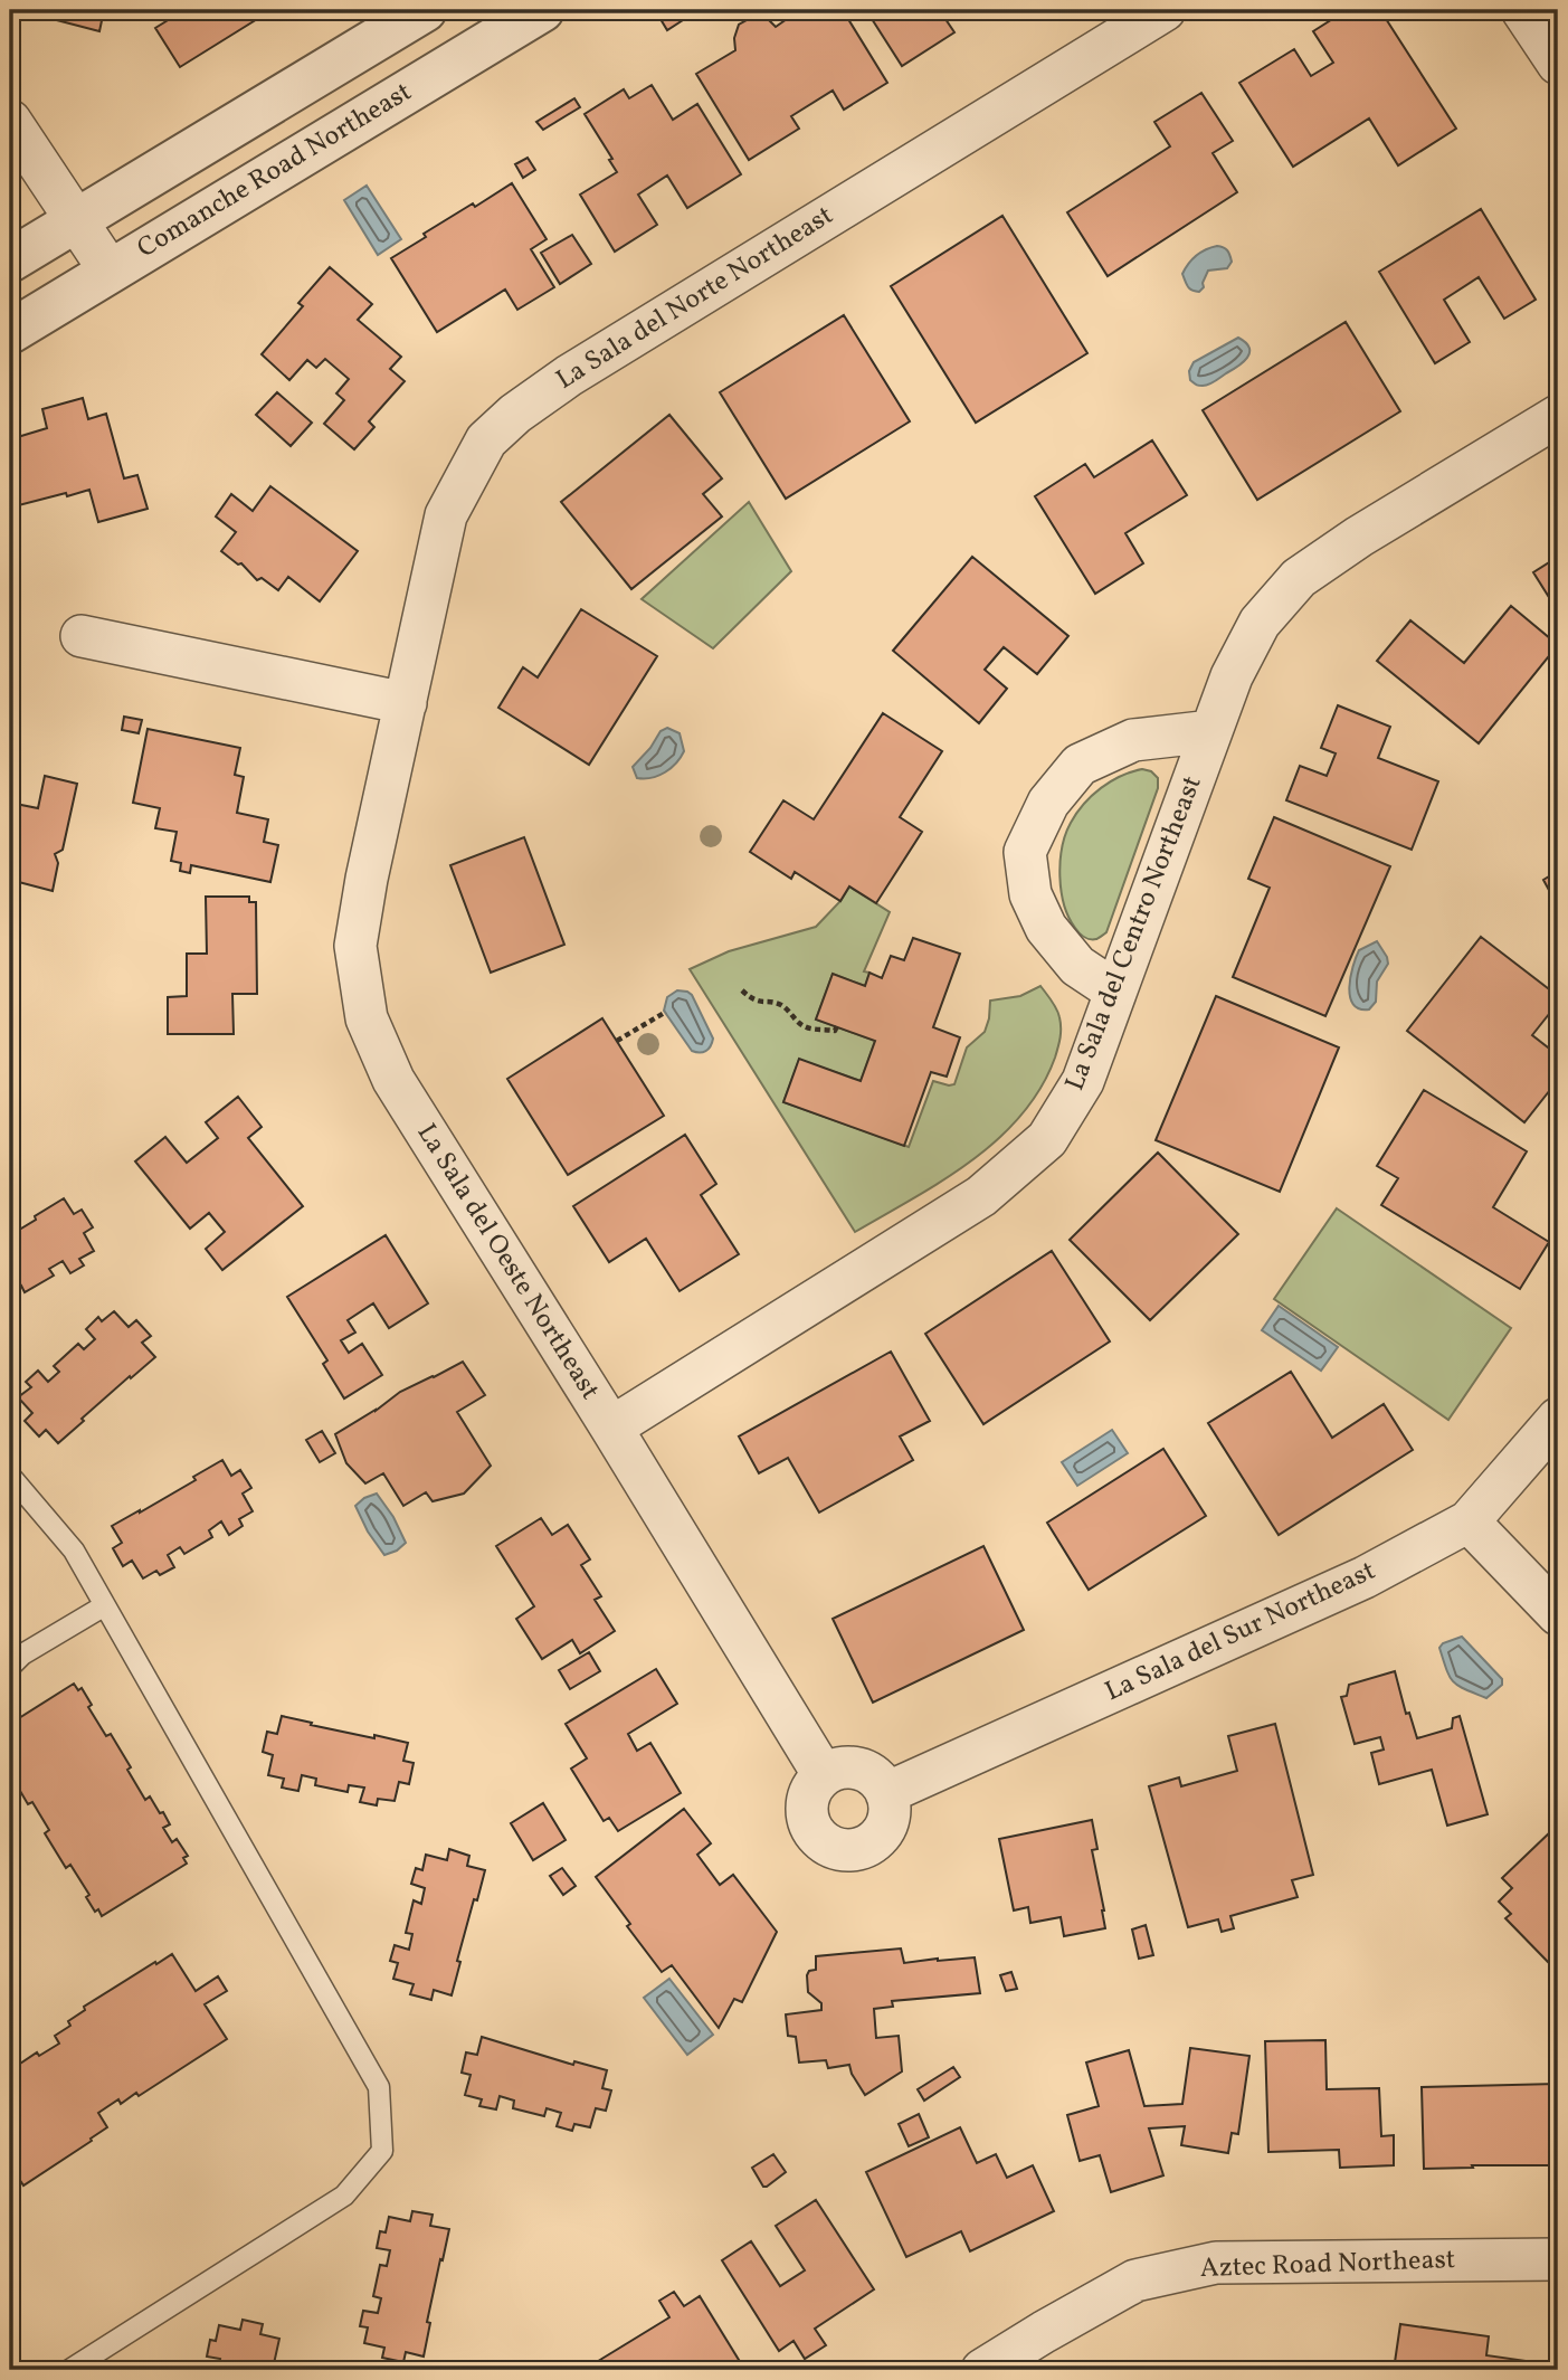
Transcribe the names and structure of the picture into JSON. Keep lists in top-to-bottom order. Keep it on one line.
{"streets":{"street":["Comanche Road Northeast","La Sala del Norte Northeast","La Sala del Centro Northeast","La Sala del Oeste Northeast","La Sala del Sur Northeast","Aztec Road Northeast"]},"crossings":[["La Sala del Norte Northeast","La Sala del Oeste Northeast"],["La Sala del Centro Northeast","La Sala del Oeste Northeast"],["La Sala del Oeste Northeast","La Sala del Sur Northeast"]]}
